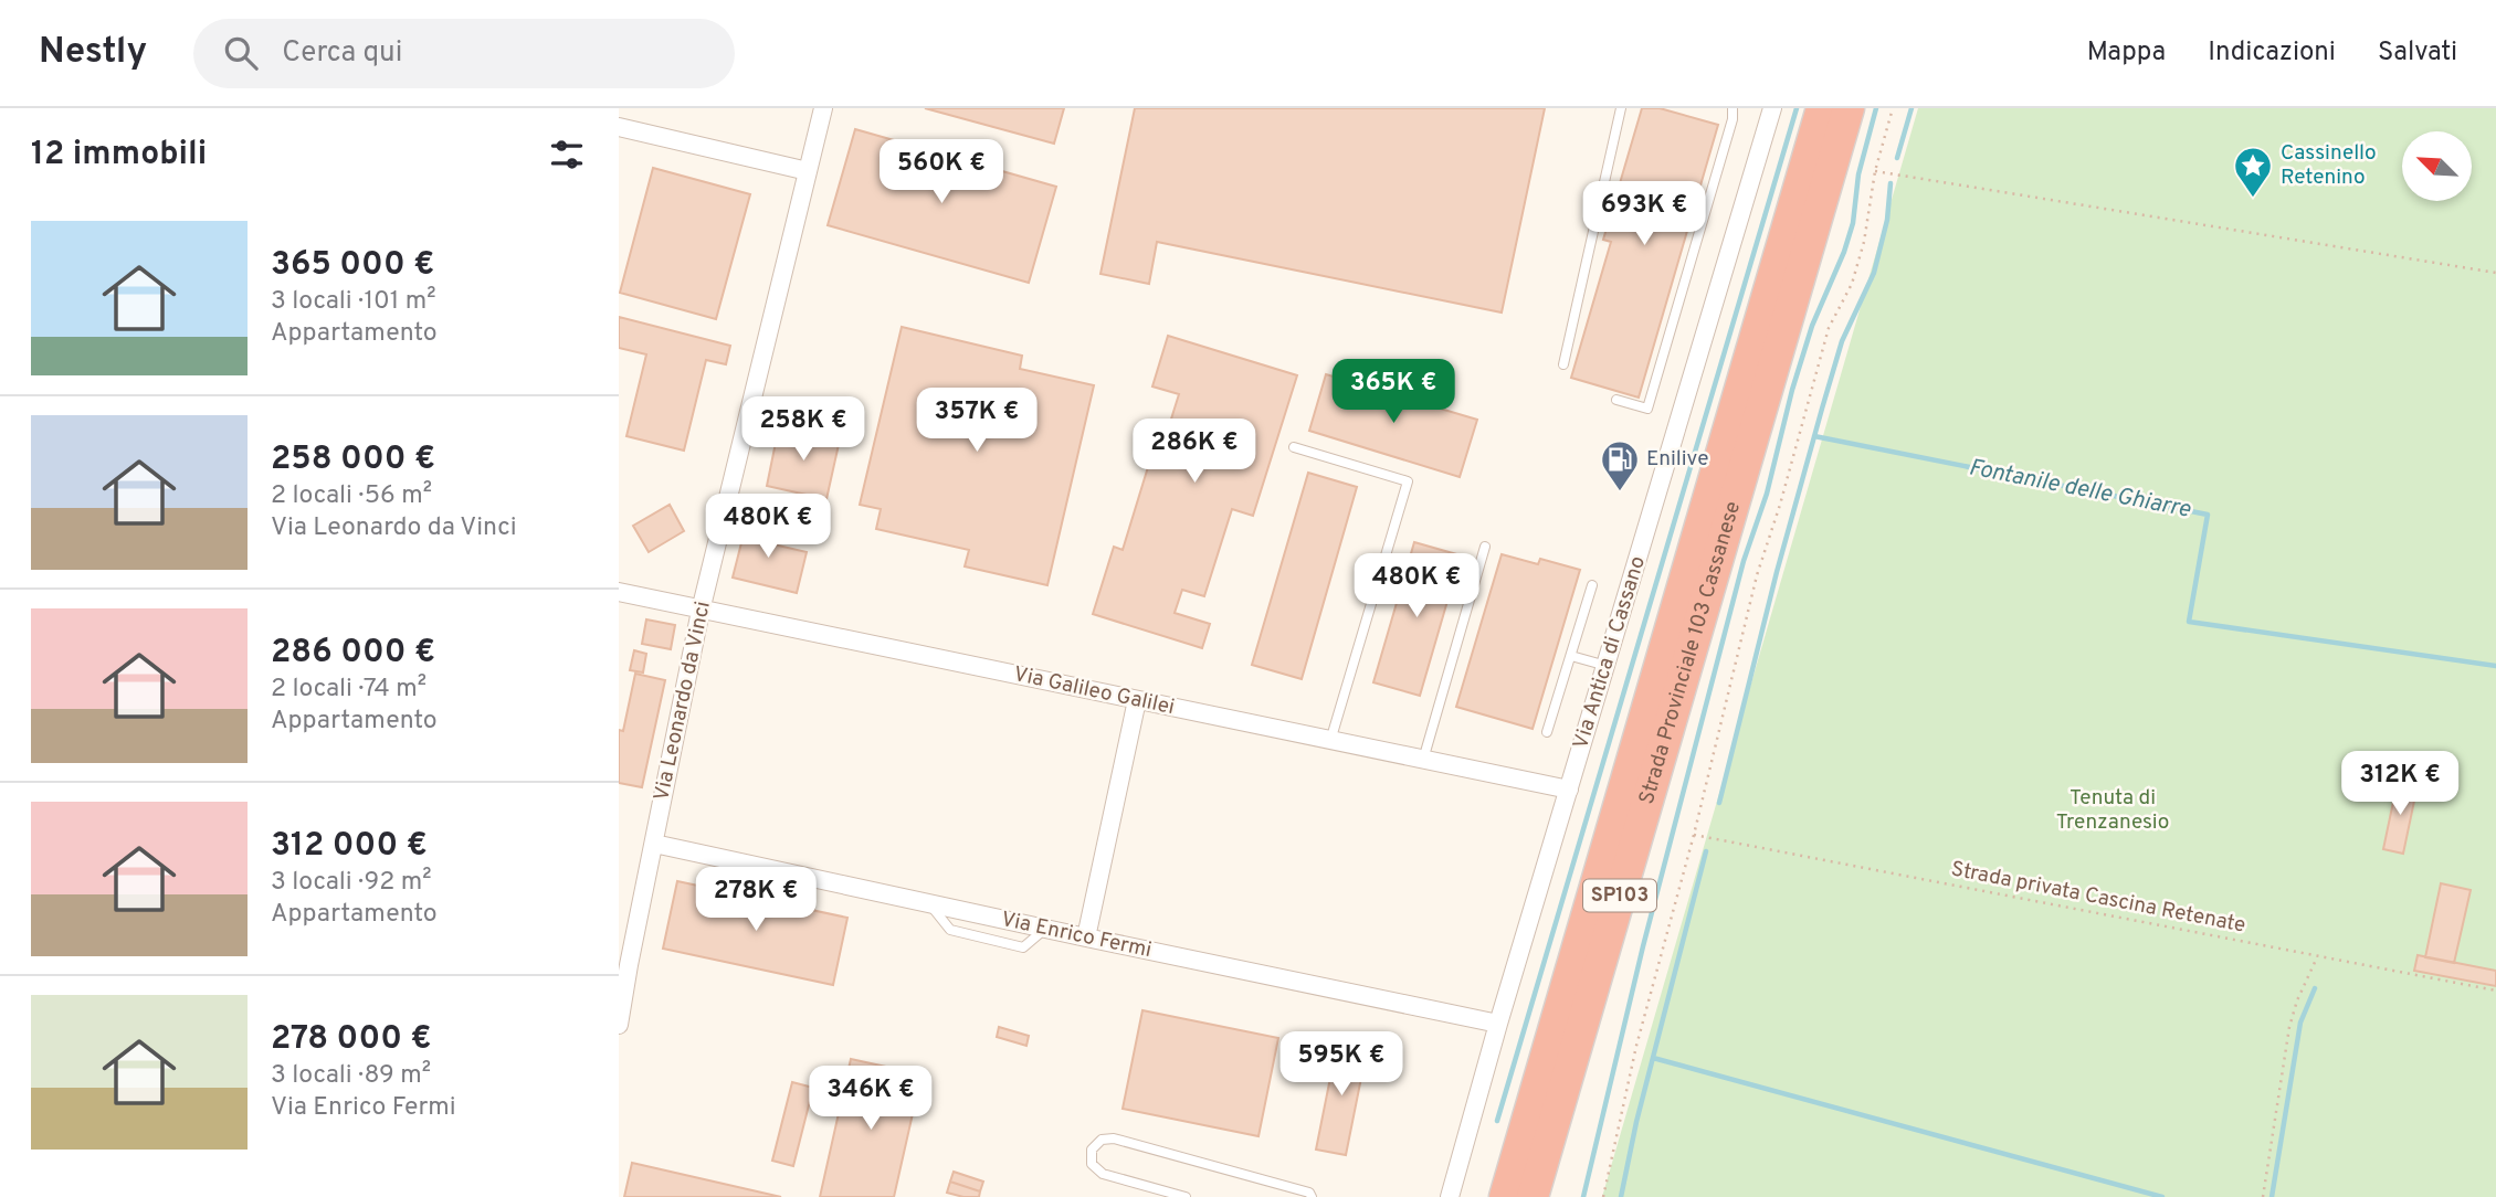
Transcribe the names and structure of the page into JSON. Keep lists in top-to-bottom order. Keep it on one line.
{"streets":{"highway":["Strada Provinciale 103 Cassanese","SP103"],"street":["Via Antica di Cassano","Via Galileo Galilei","Via Leonardo da Vinci","Via Enrico Fermi"],"path":["Strada privata Cascina Retenate"]},"crossings":[["Via Antica di Cassano","Via Galileo Galilei"],["Via Antica di Cassano","Via Enrico Fermi"],["Strada Provinciale 103 Cassanese","SP103"],["Via Galileo Galilei","Via Leonardo da Vinci"],["Via Leonardo da Vinci","Via Enrico Fermi"]],"water":["Fontanile delle Ghiarre"],"parks":["Tenuta di Trenzanesio"],"places":{"place":["Cassinello Retenino"],"fuel station":["Enilive"]},"north":"top left","page":{"header":"Nestly","search":"Cerca qui","nav":["Mappa","Indicazioni","Salvati"],"heading":"12 immobili","price":["560K €","693K €","365K €","357K €","258K €","286K €","480K €","480K €","312K €","278K €","595K €","346K €"],"list":[{"name":"365 000 €","note":"3 locali · 101 m² · Appartamento"},{"name":"258 000 €","note":"2 locali · 56 m² · Via Leonardo da Vinci"},{"name":"286 000 €","note":"2 locali · 74 m² · Appartamento"},{"name":"312 000 €","note":"3 locali · 92 m² · Appartamento"},{"name":"278 000 €","note":"3 locali · 89 m² · Via Enrico Fermi"}]}}
